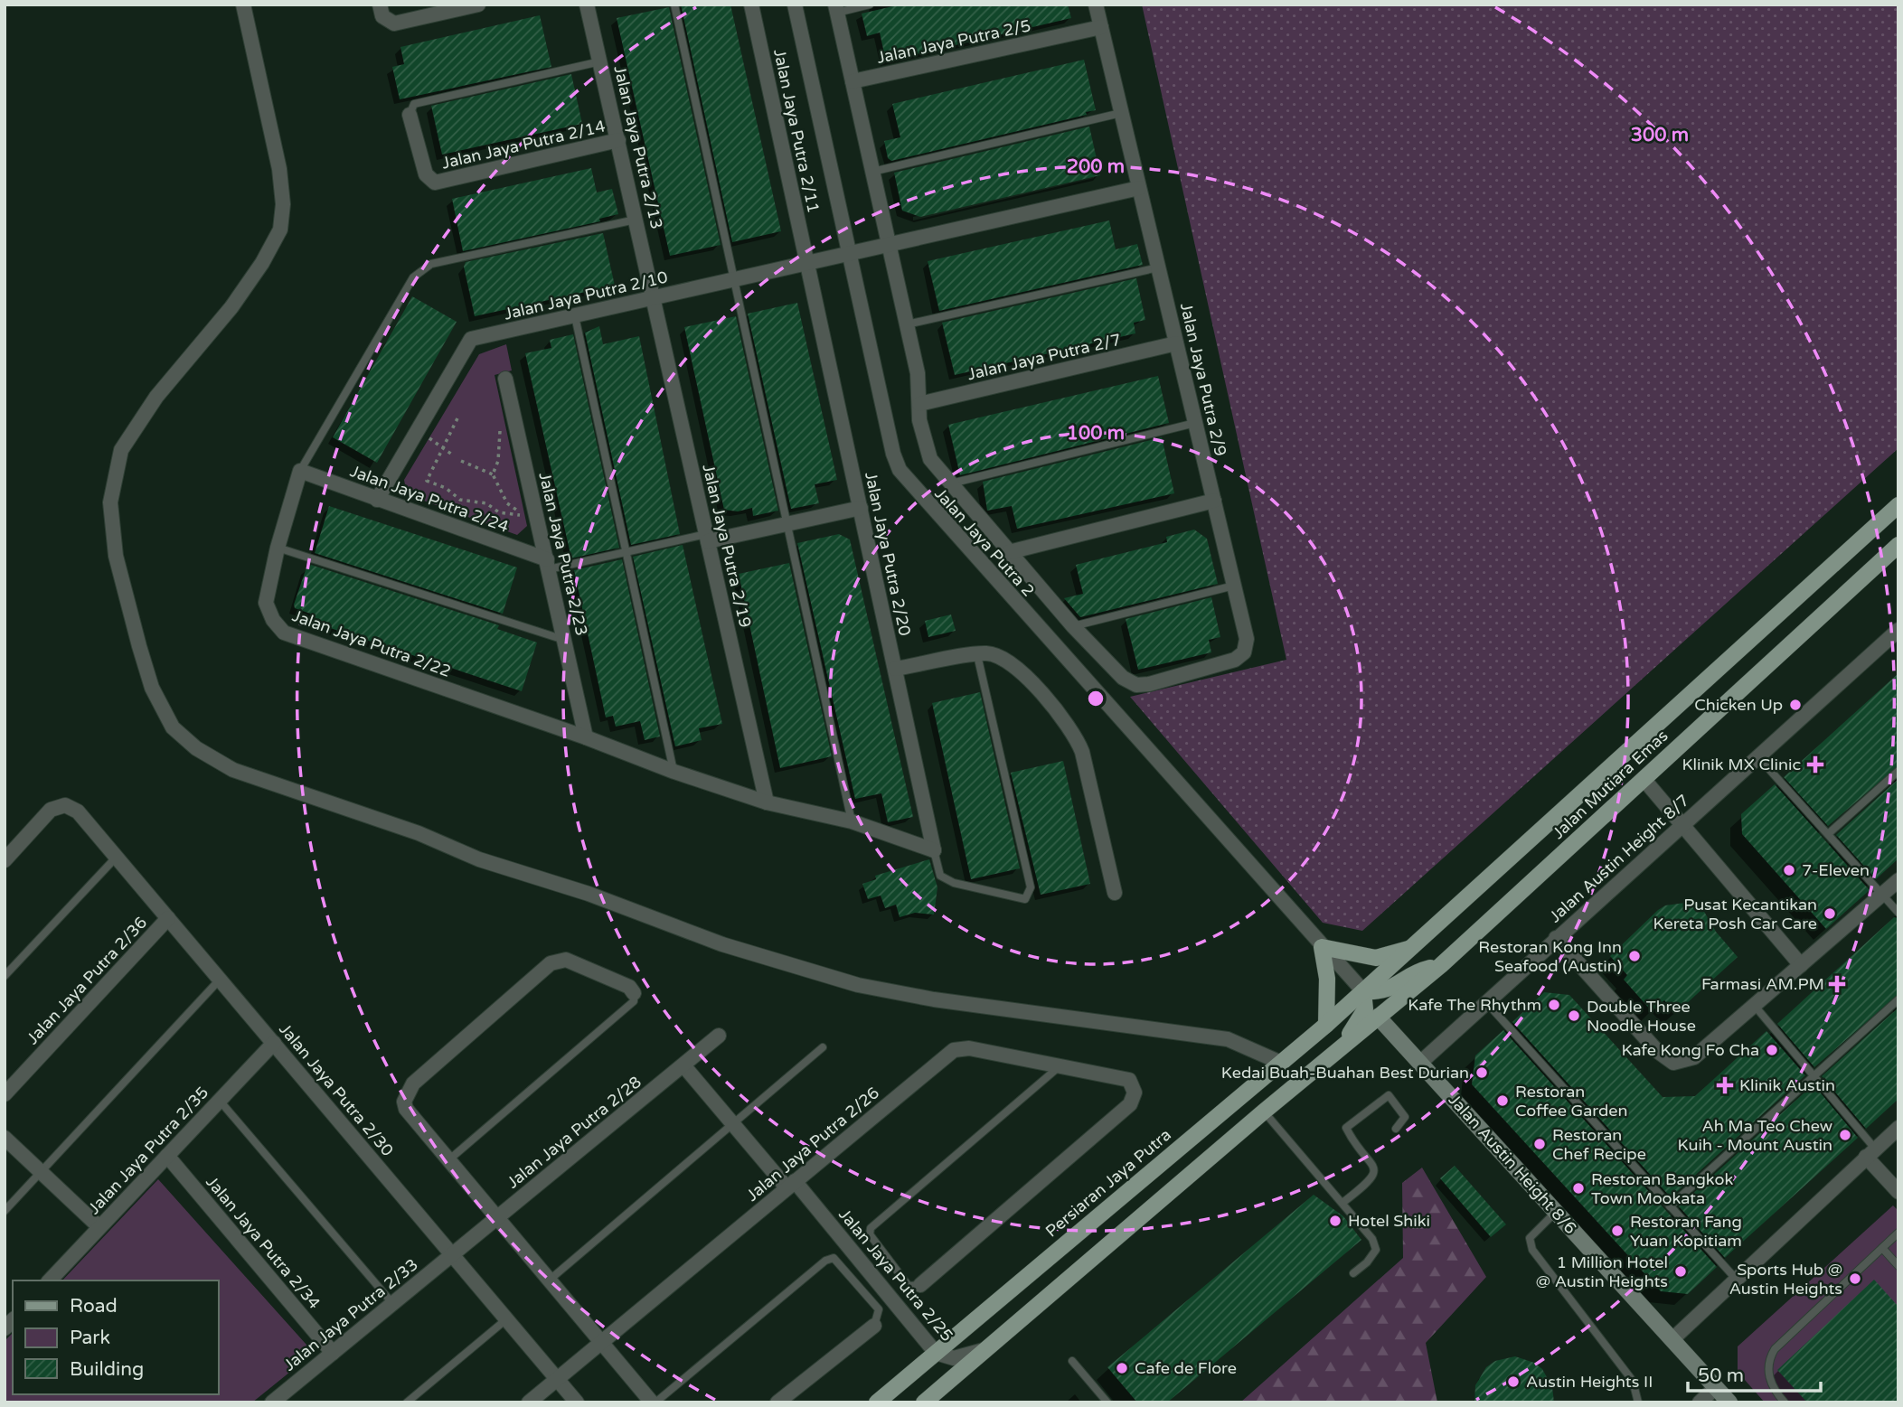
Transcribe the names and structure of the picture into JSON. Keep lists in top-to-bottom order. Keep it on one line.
{"streets":{"main road":["Jalan Mutiara Emas","Persiaran Jaya Putra"],"street":["Jalan Jaya Putra 2/5","Jalan Jaya Putra 2/11","Jalan Jaya Putra 2/14","Jalan Jaya Putra 2/13","Jalan Jaya Putra 2/10","Jalan Jaya Putra 2/7","Jalan Jaya Putra 2/9","Jalan Jaya Putra 2/24","Jalan Jaya Putra 2","Jalan Jaya Putra 2/19","Jalan Jaya Putra 2/23","Jalan Jaya Putra 2/20","Jalan Jaya Putra 2/22","Jalan Austin Height 8/7","Jalan Jaya Putra 2/36","Jalan Jaya Putra 2/30","Jalan Jaya Putra 2/28","Jalan Jaya Putra 2/26","Jalan Jaya Putra 2/35","Jalan Austin Height 8/6","Jalan Jaya Putra 2/34","Jalan Jaya Putra 2/25","Jalan Jaya Putra 2/33"]},"crossings":[["Jalan Jaya Putra 2/5","Jalan Jaya Putra 2/9"],["Jalan Jaya Putra 2/11","Jalan Jaya Putra 2/10"],["Jalan Jaya Putra 2/11","Jalan Jaya Putra 2/20"],["Jalan Jaya Putra 2/14","Jalan Jaya Putra 2/13"],["Jalan Jaya Putra 2/13","Jalan Jaya Putra 2/10"],["Jalan Jaya Putra 2/13","Jalan Jaya Putra 2/19"],["Jalan Jaya Putra 2/13","Jalan Jaya Putra 2/22"],["Jalan Jaya Putra 2/10","Jalan Jaya Putra 2/9"],["Jalan Jaya Putra 2/10","Jalan Jaya Putra 2/24"],["Jalan Jaya Putra 2/10","Jalan Jaya Putra 2"],["Jalan Jaya Putra 2/10","Jalan Jaya Putra 2/19"],["Jalan Jaya Putra 2/10","Jalan Jaya Putra 2/20"],["Jalan Jaya Putra 2/7","Jalan Jaya Putra 2/9"],["Jalan Jaya Putra 2/24","Jalan Jaya Putra 2/23"],["Jalan Jaya Putra 2/24","Jalan Jaya Putra 2/22"],["Jalan Jaya Putra 2","Jalan Mutiara Emas"],["Jalan Jaya Putra 2","Persiaran Jaya Putra"],["Jalan Jaya Putra 2/19","Jalan Jaya Putra 2/22"],["Jalan Jaya Putra 2/23","Jalan Jaya Putra 2/22"],["Jalan Jaya Putra 2/20","Jalan Jaya Putra 2/22"],["Jalan Mutiara Emas","Jalan Austin Height 8/6"],["Jalan Mutiara Emas","Persiaran Jaya Putra"],["Jalan Austin Height 8/7","Jalan Austin Height 8/6"],["Jalan Jaya Putra 2/36","Jalan Jaya Putra 2/30"],["Jalan Jaya Putra 2/30","Jalan Jaya Putra 2/28"],["Jalan Jaya Putra 2/30","Jalan Jaya Putra 2/26"],["Jalan Jaya Putra 2/30","Jalan Jaya Putra 2/35"],["Jalan Jaya Putra 2/30","Jalan Jaya Putra 2/33"],["Jalan Jaya Putra 2/28","Jalan Jaya Putra 2/25"],["Jalan Jaya Putra 2/28","Jalan Jaya Putra 2/33"],["Jalan Jaya Putra 2/26","Jalan Jaya Putra 2/25"],["Jalan Jaya Putra 2/35","Jalan Jaya Putra 2/34"],["Persiaran Jaya Putra","Jalan Jaya Putra 2/25"],["Jalan Jaya Putra 2/34","Jalan Jaya Putra 2/33"]],"places":{"other":["Chicken Up","7-Eleven","Pusat Kecantikan Kereta Posh Car Care","Restoran Kong Inn Seafood (Austin)","Kafe The Rhythm","Double Three Noodle House","Kafe Kong Fo Cha","Kedai Buah-Buahan Best Durian","Restoran Coffee Garden","Ah Ma Teo Chew Kuih - Mount Austin","Restoran Chef Recipe","Restoran Bangkok Town Mookata","Hotel Shiki","Restoran Fang Yuan Kopitiam","1 Million Hotel @ Austin Heights","Sports Hub @ Austin Heights","Cafe de Flore","Austin Heights II"],"health":["Klinik MX Clinic","Farmasi AM.PM","Klinik Austin"]},"legend":["Road","Park","Building"],"scale_bar":"50 m","rings":["300 m","200 m","100 m"]}
